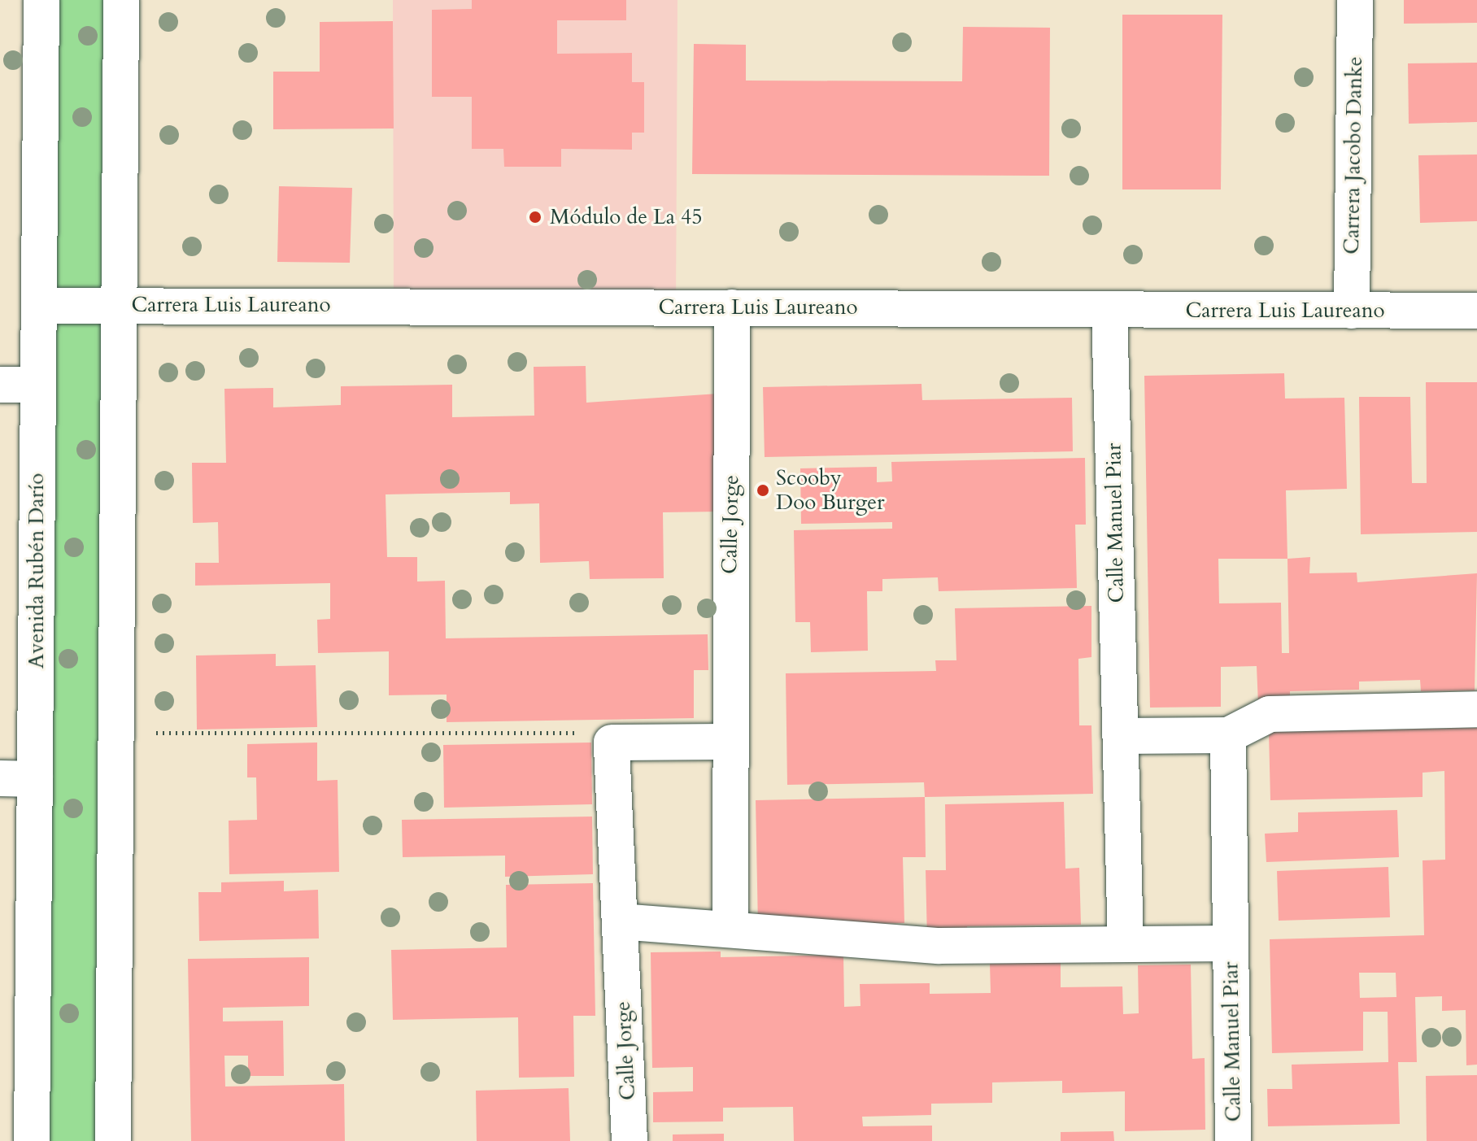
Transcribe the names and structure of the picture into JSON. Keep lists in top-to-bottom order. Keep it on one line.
{"streets":{"street":["Carrera Jacobo Danke","Carrera Luis Laureano","Calle Manuel Piar","Calle Jorge","Avenida Rubén Darío"]},"crossings":[["Carrera Jacobo Danke","Carrera Luis Laureano"],["Carrera Luis Laureano","Calle Manuel Piar"],["Carrera Luis Laureano","Calle Jorge"],["Carrera Luis Laureano","Avenida Rubén Darío"]],"places":["Módulo de La 45","Scooby Doo Burger"]}
